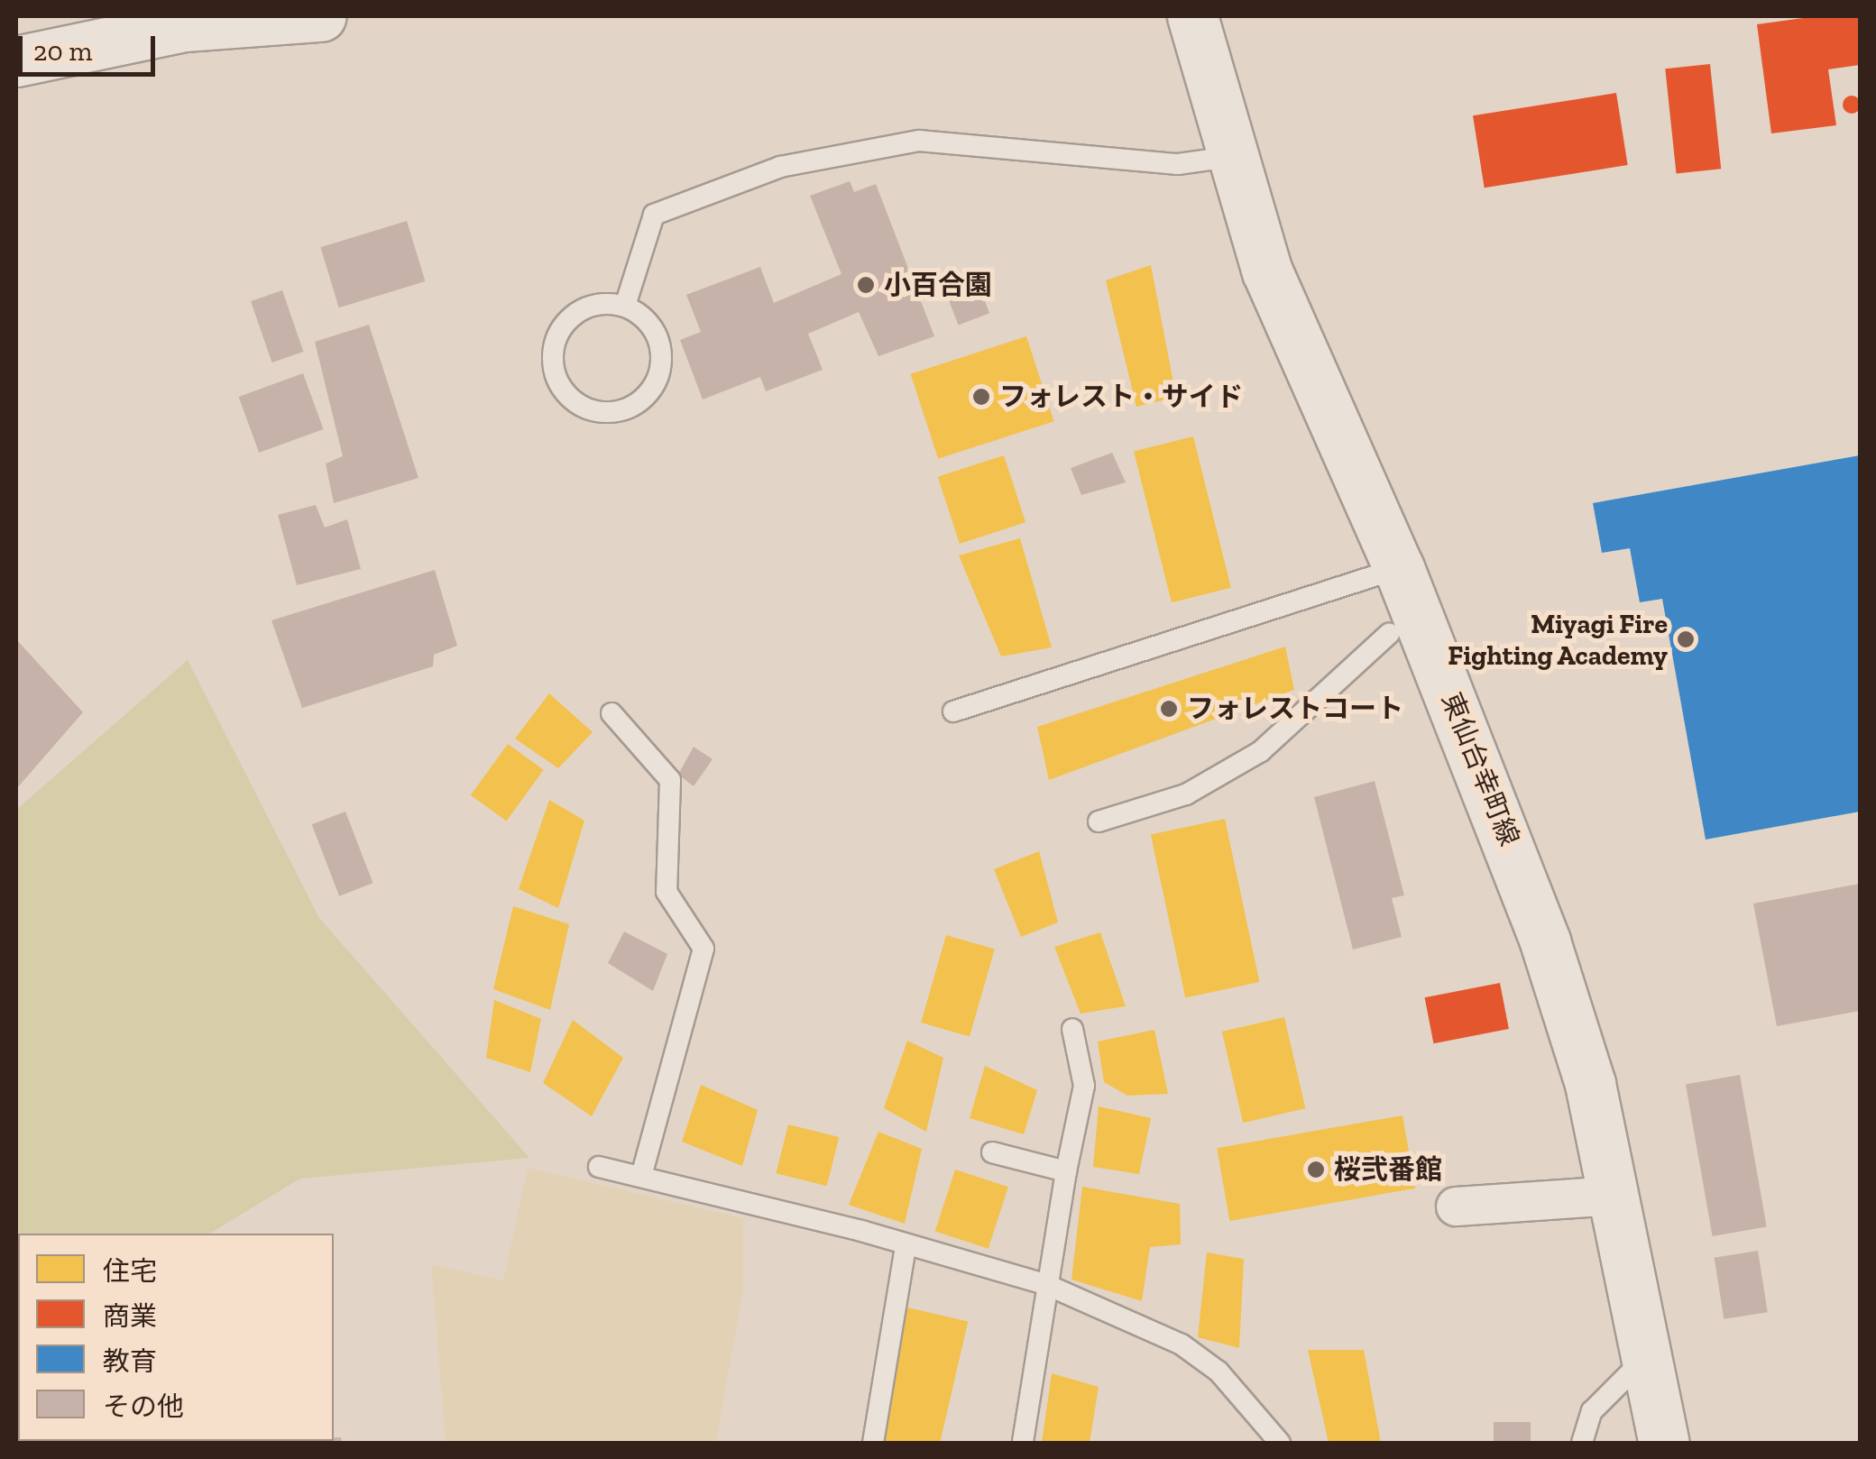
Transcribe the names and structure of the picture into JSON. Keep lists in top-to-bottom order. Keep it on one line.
{"streets":{"street":["東仙台幸町線"]},"places":["小百合園","フォレスト・サイド","Miyagi Fire Fighting Academy","フォレストコート","桜弐番館"],"legend":["住宅","商業","教育","その他"],"scale_bar":"20 m"}
